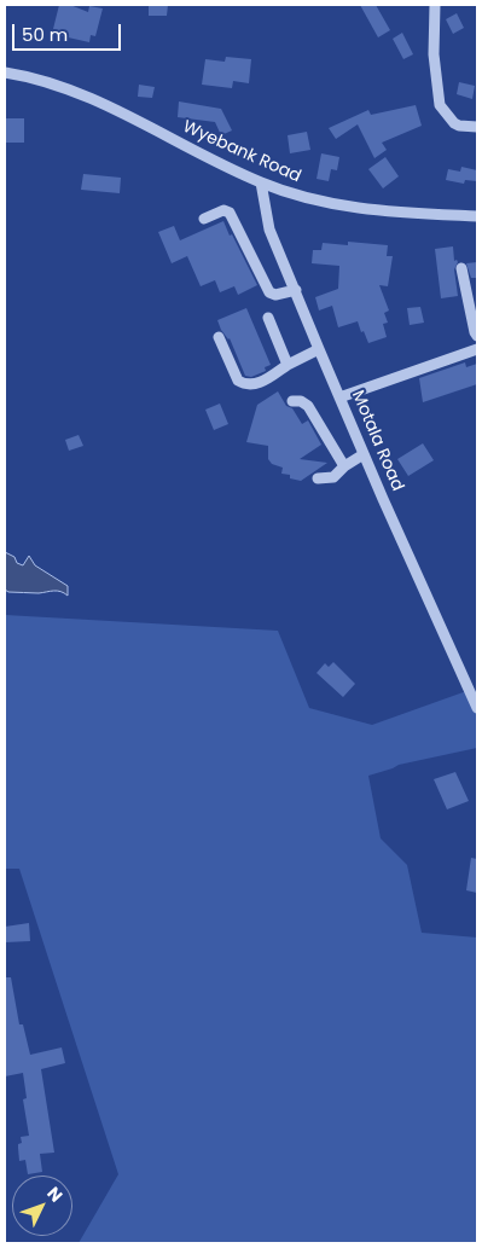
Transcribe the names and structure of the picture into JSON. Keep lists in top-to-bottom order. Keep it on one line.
{"streets":{"street":["Wyebank Road","Motala Road"]},"crossings":[["Wyebank Road","Motala Road"]],"scale_bar":"50 m","north":"top right"}
